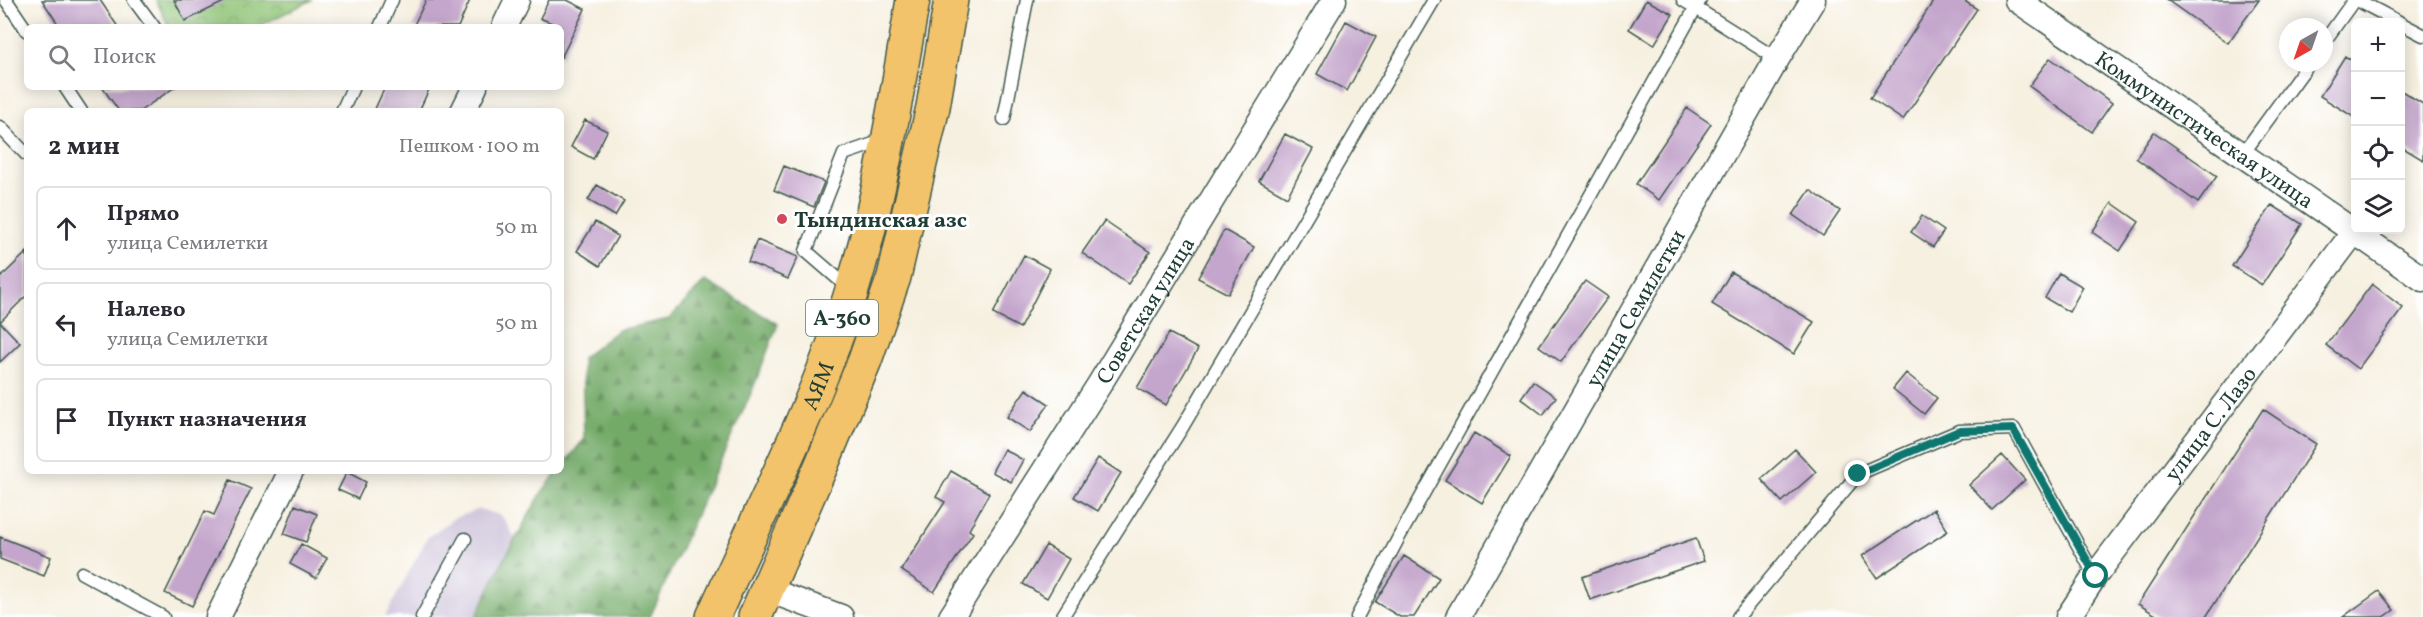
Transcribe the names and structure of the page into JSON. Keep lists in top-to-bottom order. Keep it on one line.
{"streets":{"highway":["А-360","АЯМ"],"street":["Коммунистическая улица","улица Семилетки","Советская улица","улица С. Лазо"]},"places":["Тындинская азс"],"north":"bottom left","page":{"map_buttons":["+","−"],"search":"Поиск","heading":["2 мин","Пешком · 100 m"],"list":[["Прямо","улица Семилетки","50 m"],["Налево","улица Семилетки","50 m"],"Пункт назначения"]}}
